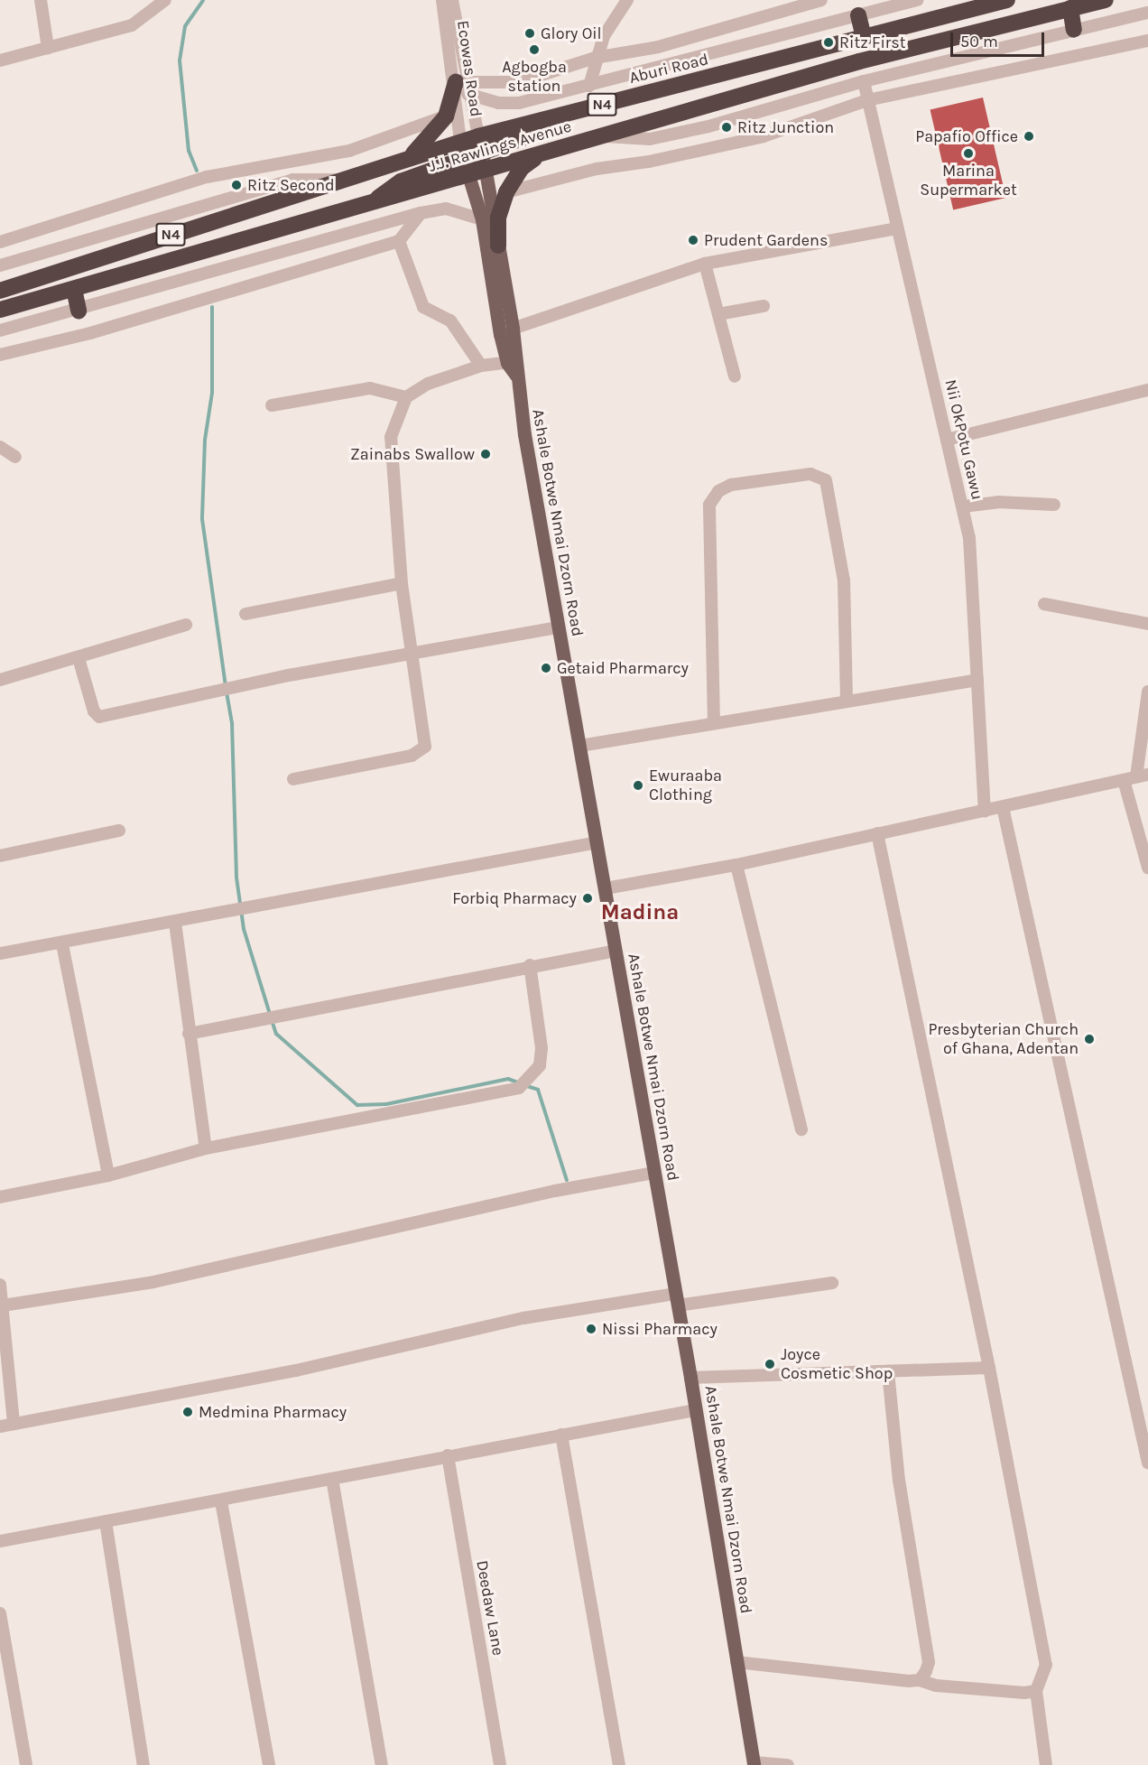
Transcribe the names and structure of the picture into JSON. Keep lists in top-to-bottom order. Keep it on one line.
{"streets":{"highway":["Aburi Road","N4","J.J. Rawlings Avenue"],"main road":["Ashale Botwe Nmai Dzorn Road"],"street":["Ecowas Road","Nii OkPotu Gawu","Deedaw Lane"]},"crossings":[["Ecowas Road","Aburi Road"],["Aburi Road","N4"]],"districts":["Madina"],"places":["Glory Oil","Ritz First","Agbogba station","Ritz Junction","Papafio Office","Marina Supermarket","Ritz Second","Prudent Gardens","Zainabs Swallow","Getaid Pharmarcy","Ewuraaba Clothing","Forbiq Pharmacy","Presbyterian Church of Ghana, Adentan","Nissi Pharmacy","Joyce Cosmetic Shop","Medmina Pharmacy"],"scale_bar":"50 m"}
